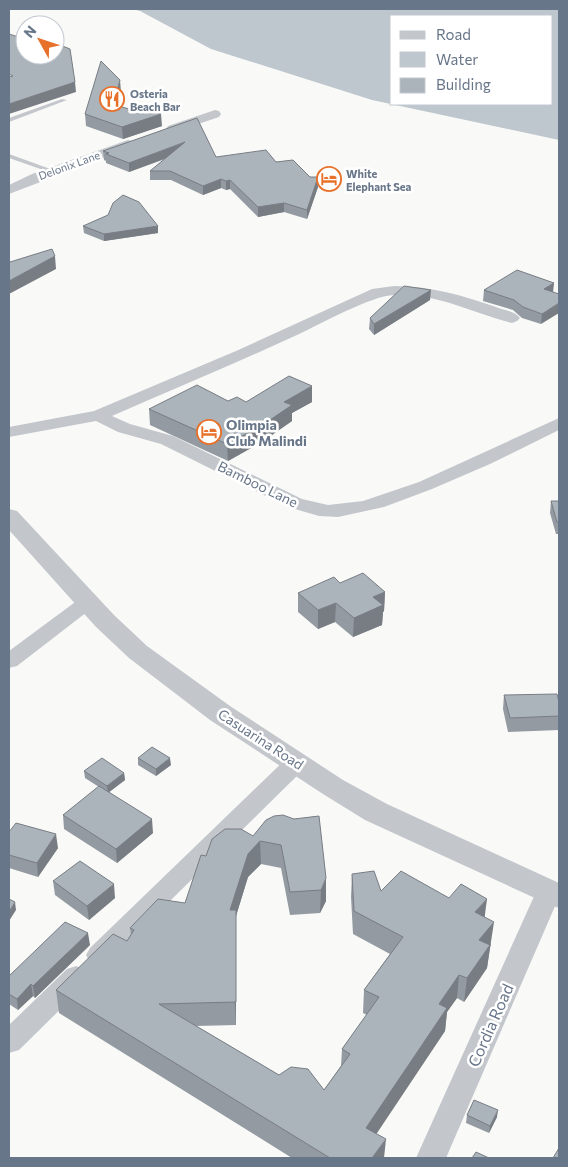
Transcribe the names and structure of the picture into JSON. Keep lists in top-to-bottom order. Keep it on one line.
{"streets":{"street":["Delonix Lane","Bamboo Lane","Casuarina Road","Cordia Road"]},"crossings":[["Casuarina Road","Cordia Road"]],"places":{"restaurant":["Osteria Beach Bar"],"hotel":["White Elephant Sea","Olimpia Club Malindi"]},"legend":["Road","Water","Building"],"north":"top left"}
